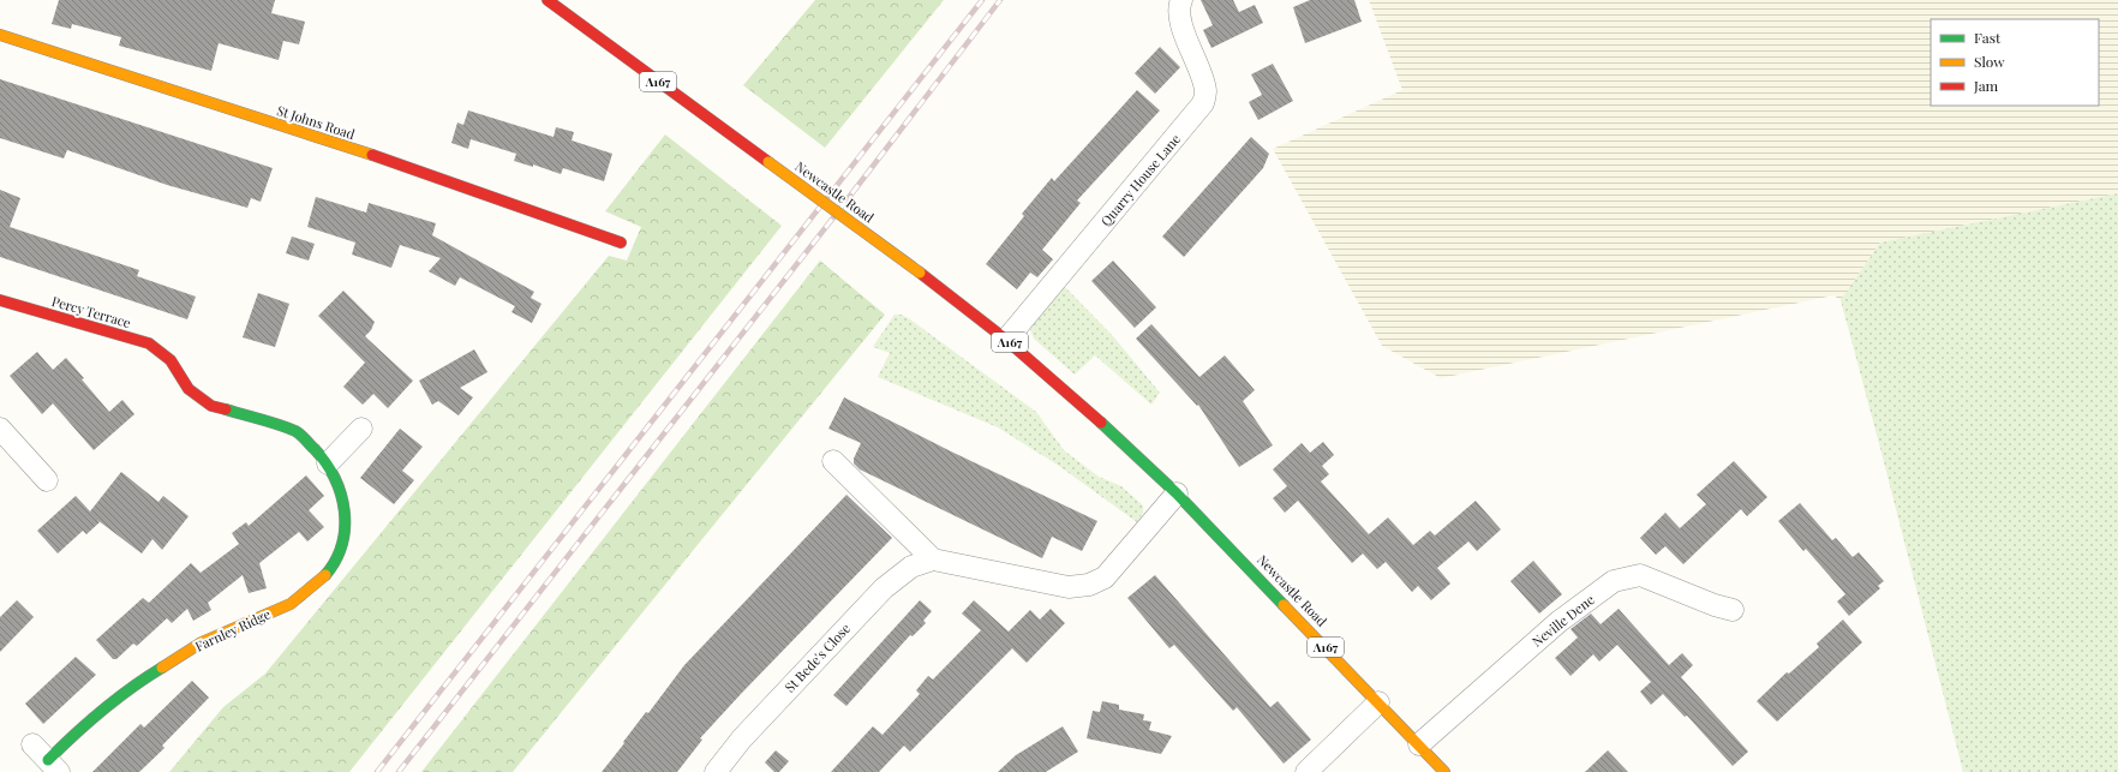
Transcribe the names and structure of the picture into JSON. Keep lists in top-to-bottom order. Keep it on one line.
{"streets":{"main road":["A167","St Johns Road","Newcastle Road","Percy Terrace","Farnley Ridge"],"street":["Quarry House Lane","Neville Dene","St Bede's Close"]},"crossings":[["Quarry House Lane","Newcastle Road"],["Newcastle Road","Neville Dene"],["Percy Terrace","Farnley Ridge"]],"legend":["Fast","Slow","Jam"]}
